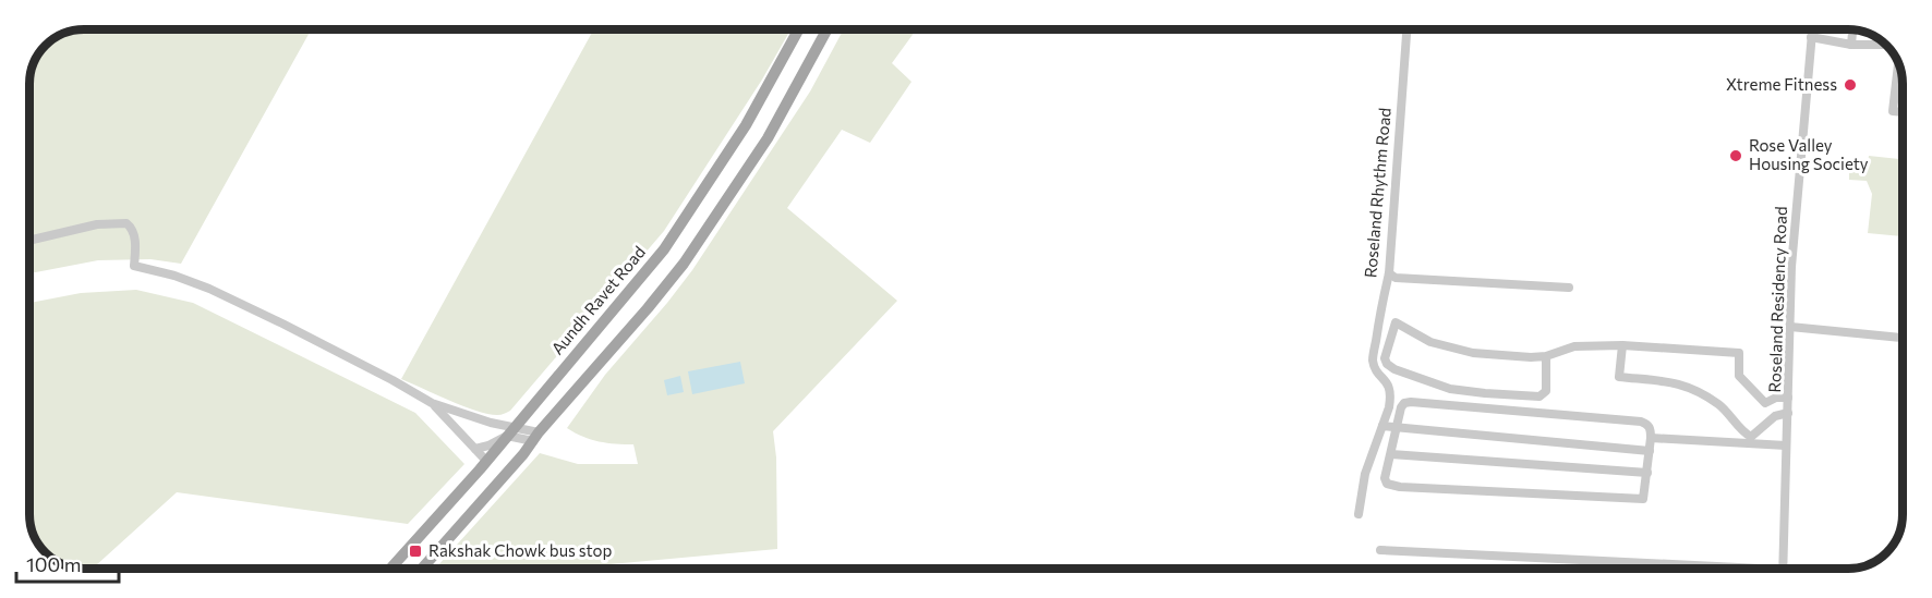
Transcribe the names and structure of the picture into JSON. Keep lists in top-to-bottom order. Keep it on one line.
{"streets":{"main road":["Aundh Ravet Road"],"street":["Roseland Rhythm Road","Roseland Residency Road"]},"places":{"other":["Xtreme Fitness","Rose Valley Housing Society"],"transit":["Rakshak Chowk bus stop"]},"scale_bar":"100 m"}
